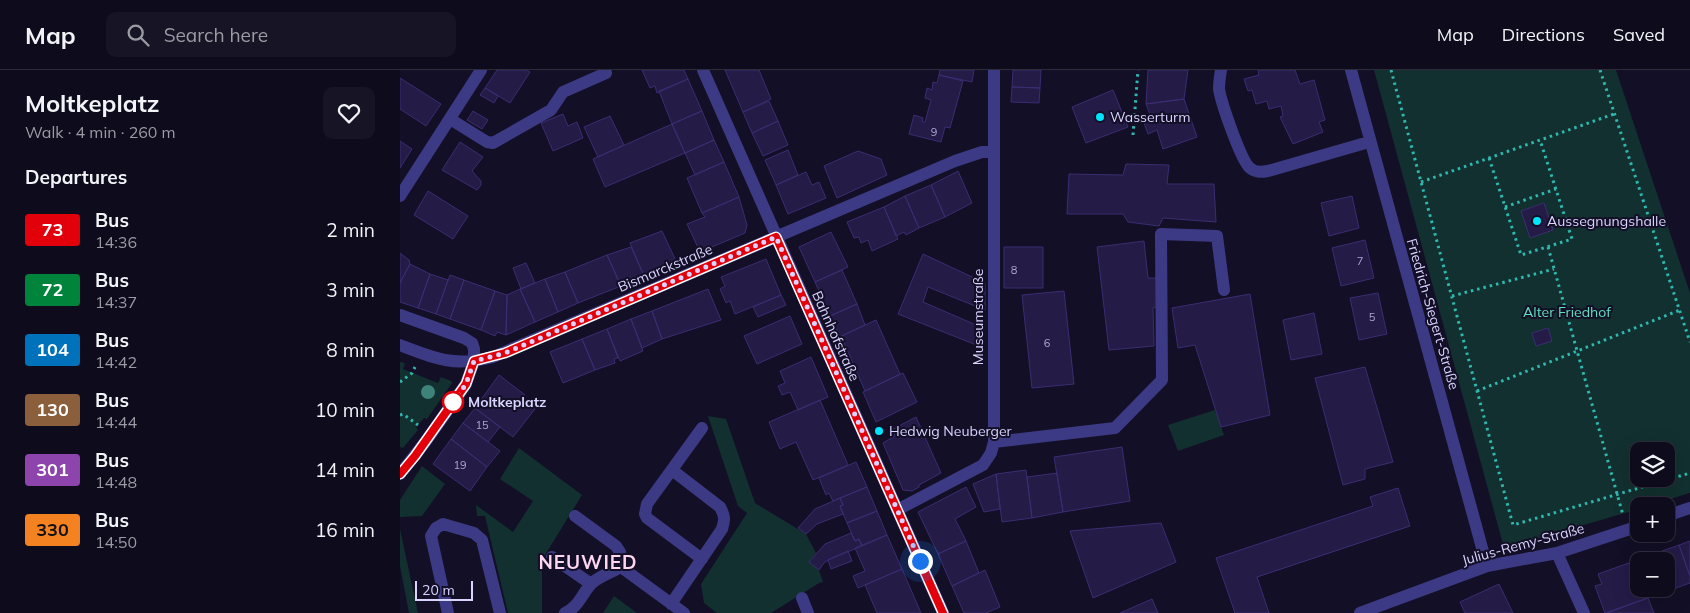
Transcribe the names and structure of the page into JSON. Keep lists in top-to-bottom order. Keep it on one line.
{"streets":{"street":["Bismarckstraße","Friedrich-Siegert-Straße","Museumstraße","Bahnhofstraße","Julius-Remy-Straße"]},"crossings":[["Bismarckstraße","Museumstraße"],["Bismarckstraße","Bahnhofstraße"],["Friedrich-Siegert-Straße","Julius-Remy-Straße"],["Museumstraße","Bahnhofstraße"]],"districts":["NEUWIED"],"parks":["Alter Friedhof"],"places":["Wasserturm","Aussegnungshalle","Moltkeplatz","Hedwig Neuberger"],"lines":["bus line 73"],"house_numbers":["9","7","8","5","6","15","19"],"scale_bar":"20 m","page":{"header":"Map","search":"Search here","nav":["Map","Directions","Saved"],"heading":[["Moltkeplatz","Walk · 4 min · 260 m"],"Departures"],"list":[{"mark":"73","name":"Bus","note":"14:36","value":"2 min"},{"mark":"72","name":"Bus","note":"14:37","value":"3 min"},{"mark":"104","name":"Bus","note":"14:42","value":"8 min"},{"mark":"130","name":"Bus","note":"14:44","value":"10 min"},{"mark":"301","name":"Bus","note":"14:48","value":"14 min"},{"mark":"330","name":"Bus","note":"14:50","value":"16 min"}],"map_buttons":["+","−"],"scale":"20 m"}}
